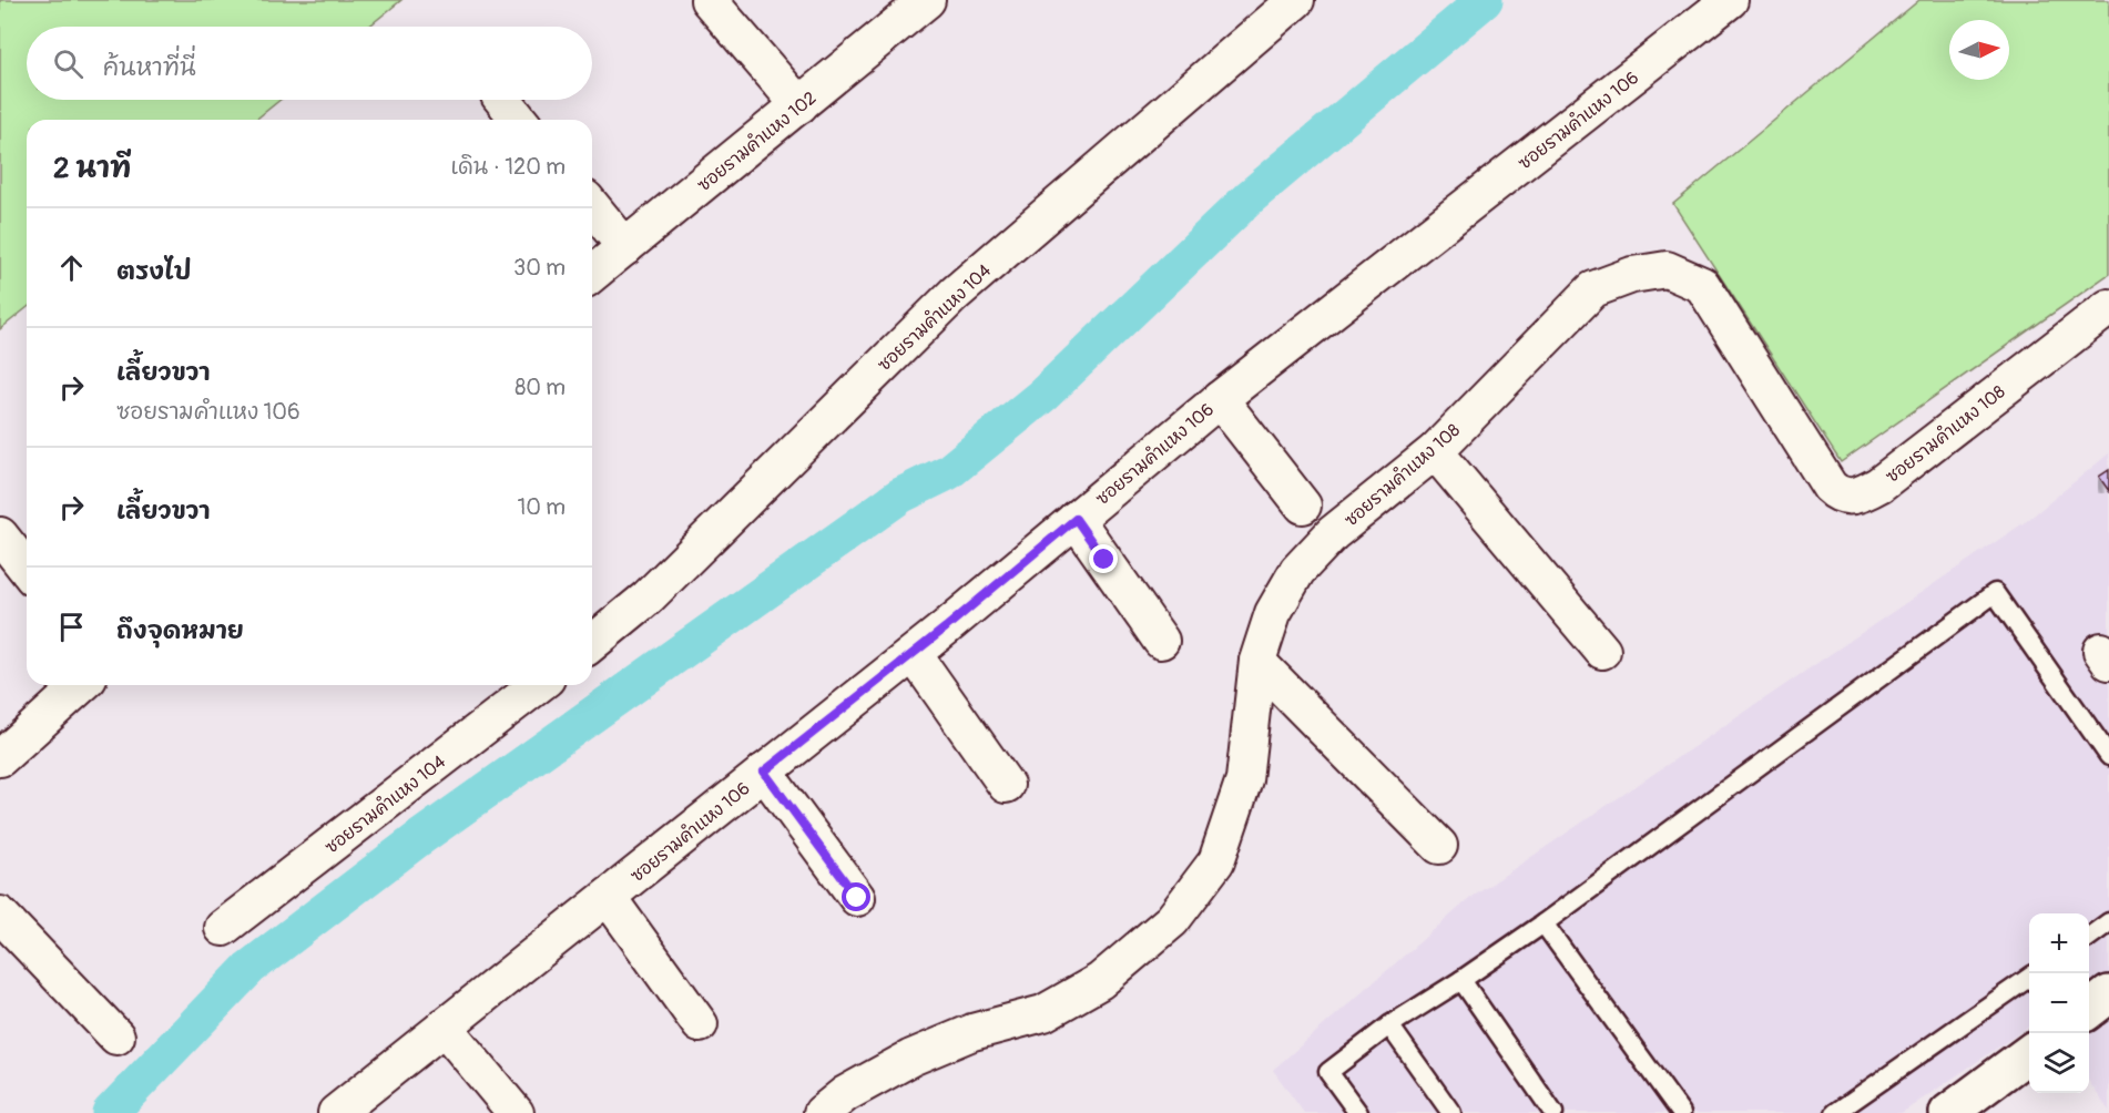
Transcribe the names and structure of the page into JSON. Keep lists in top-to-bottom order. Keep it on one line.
{"streets":{"street":["ซอยรามคําแหง 106","ซอยรามคําแหง 102","ซอยรามคําแหง 104","ซอยรามคำแหง 108"]},"north":"right","page":{"search":"ค้นหาที่นี่","heading":["2 นาที","เดิน · 120 m"],"list":[["ตรงไป","30 m"],["เลี้ยวขวา","ซอยรามคําแหง 106","80 m"],["เลี้ยวขวา","10 m"],"ถึงจุดหมาย"],"map_buttons":["+","−"]}}
